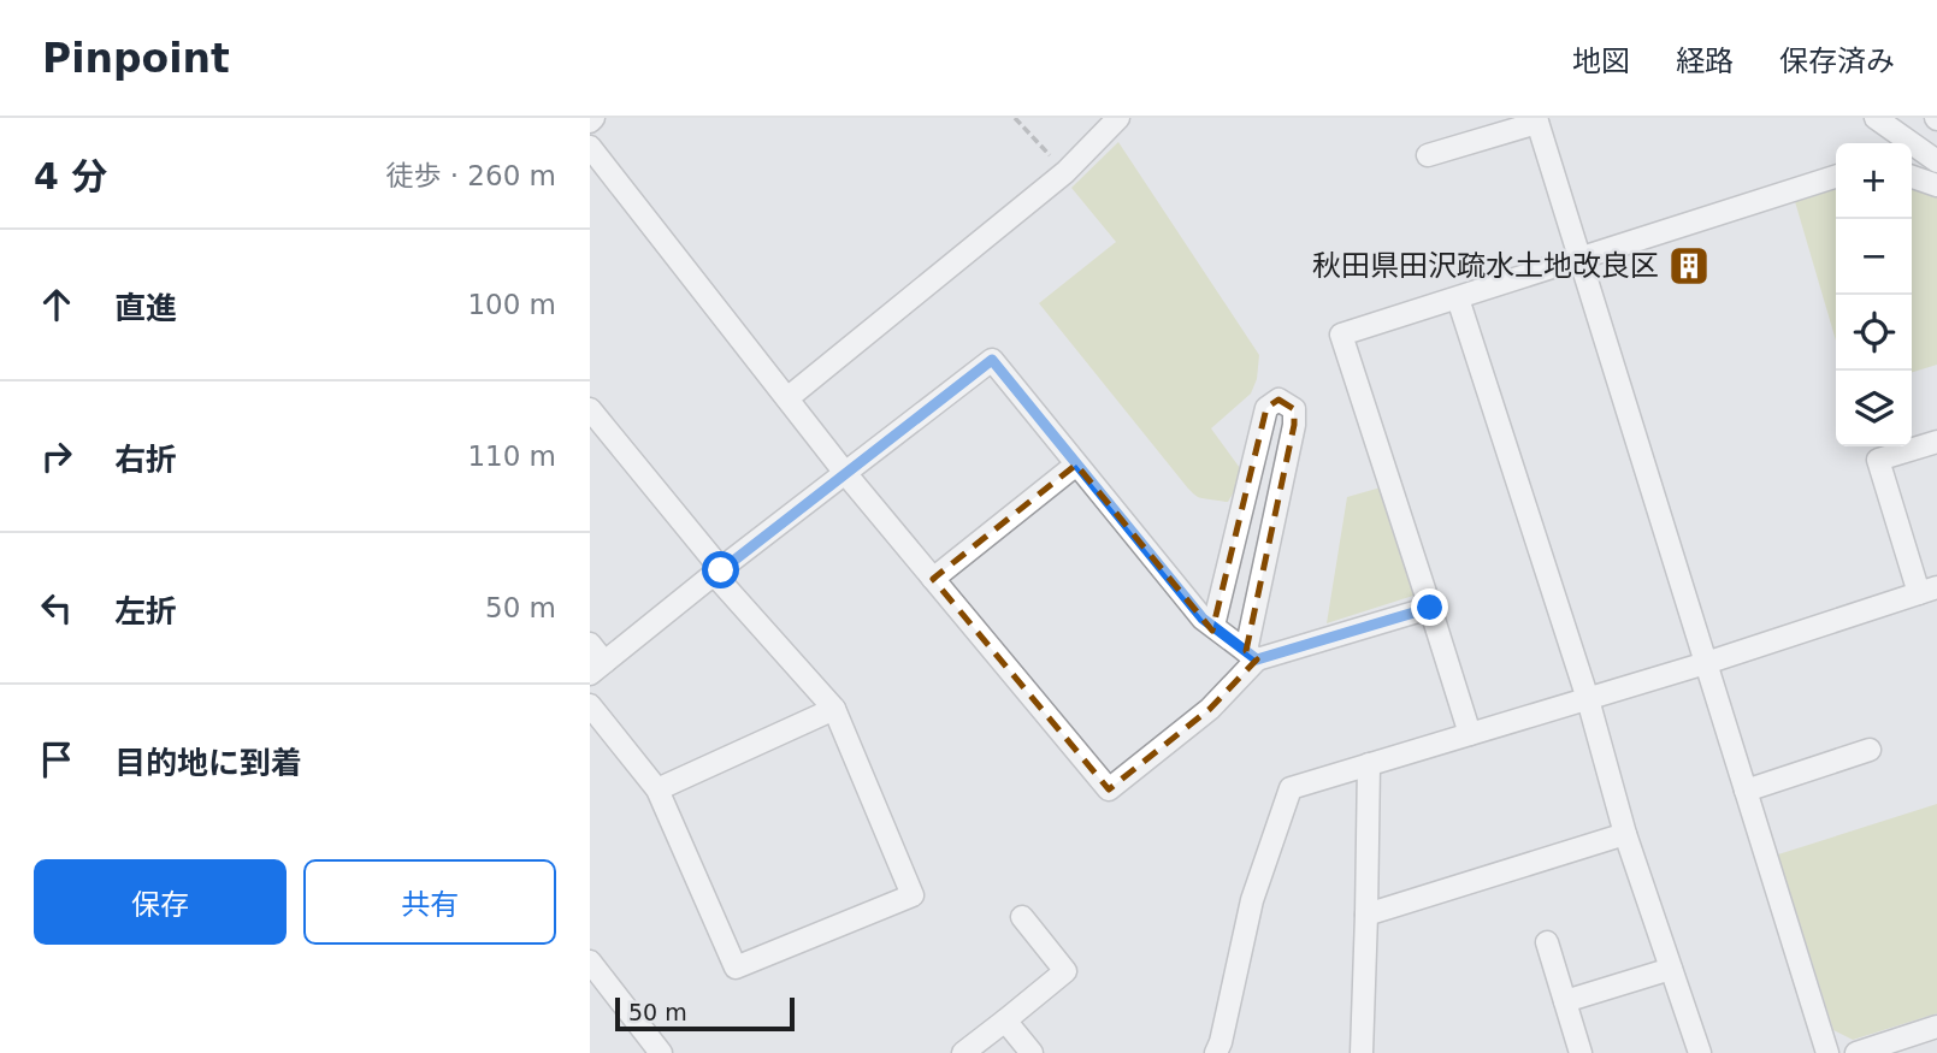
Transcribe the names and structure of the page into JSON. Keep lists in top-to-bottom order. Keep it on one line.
{"places":{"building":["秋田県田沢疏水土地改良区"]},"scale_bar":"50 m","page":{"header":"Pinpoint","nav":["地図","経路","保存済み"],"heading":["4 分","徒歩 · 260 m"],"map_buttons":["+","−"],"list":[["直進","100 m"],["右折","110 m"],["左折","50 m"],"目的地に到着"],"buttons":["保存","共有"],"scale":"50 m"}}
